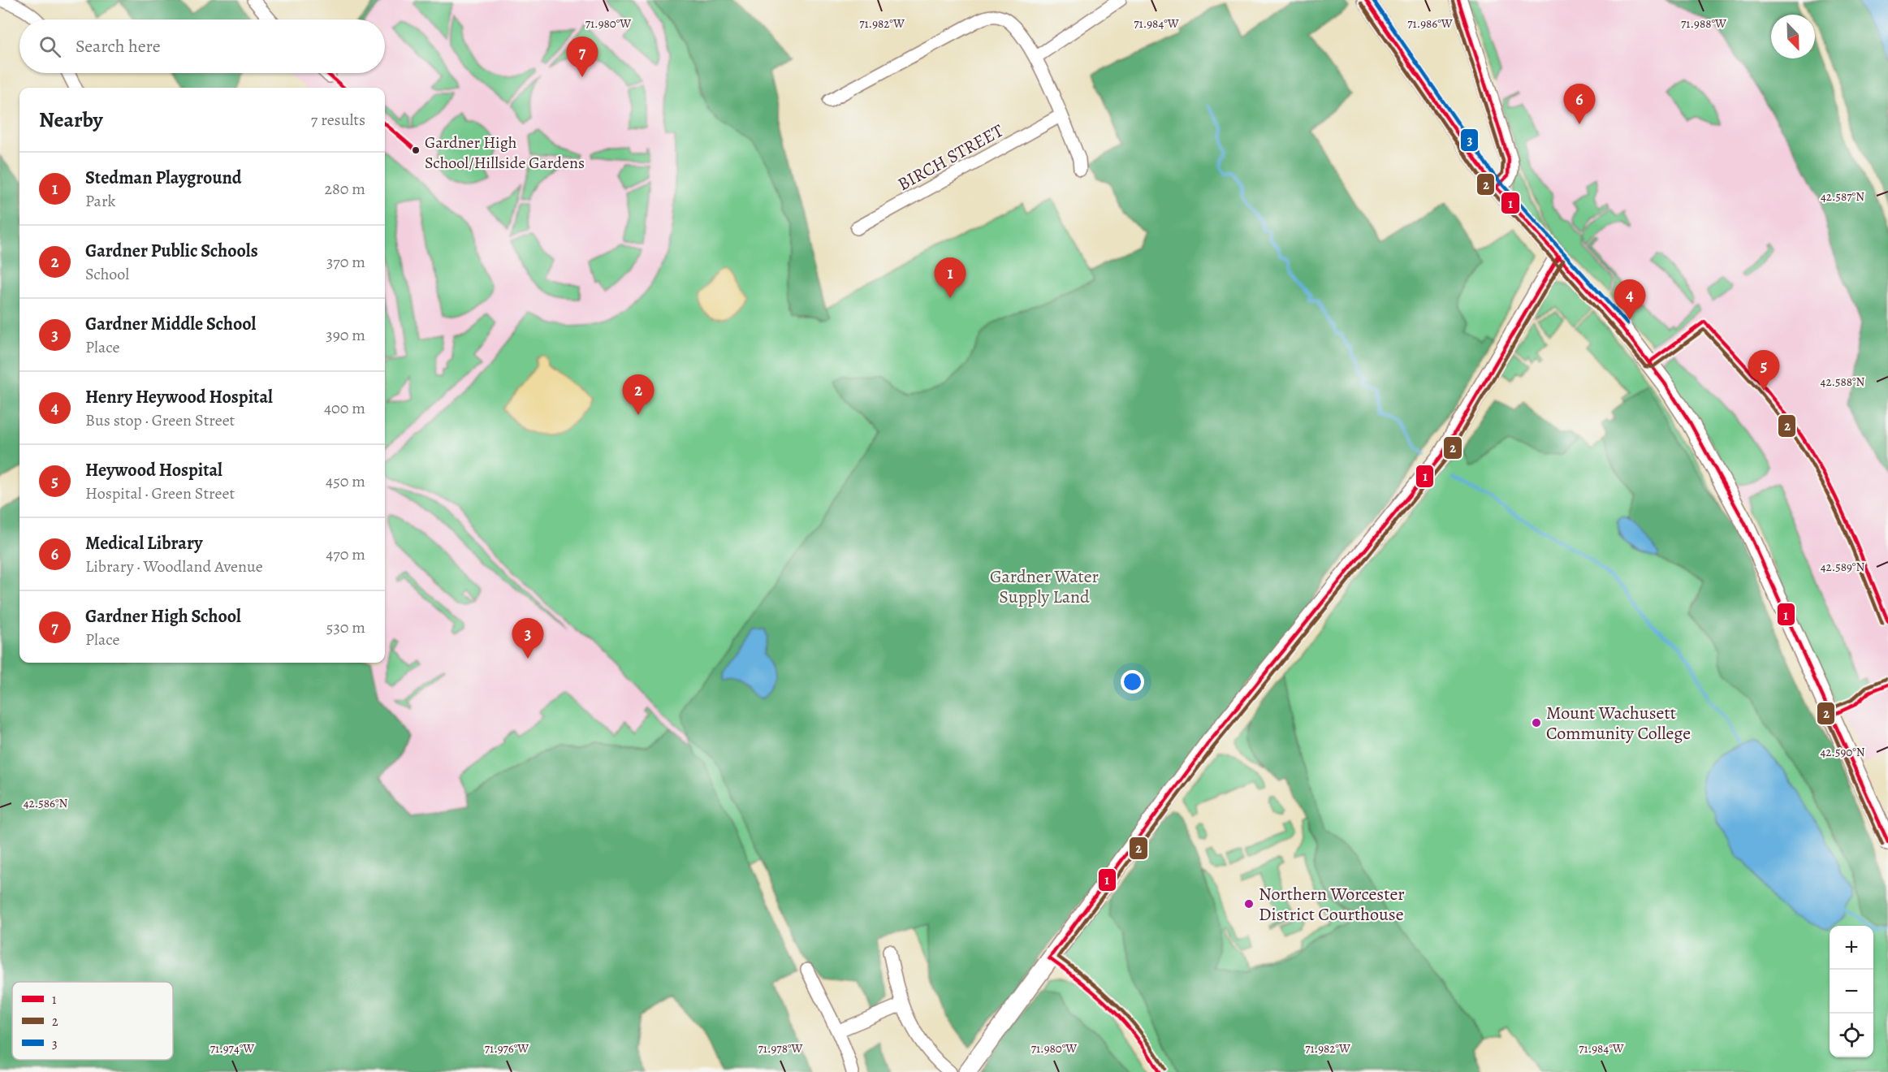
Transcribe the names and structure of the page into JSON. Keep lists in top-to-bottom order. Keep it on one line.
{"streets":{"street":["BIRCH STREET"]},"parks":["Gardner Water Supply Land"],"places":["Gardner High School/Hillside Gardens","Mount Wachusett Community College","Northern Worcester District Courthouse"],"lines":["transit line 1","transit line 3","transit line 2"],"legend":["1","2","3"],"north":"bottom right","page":{"search":"Search here","pins":["7","6","1","4","5","2","3"],"heading":["Nearby","7 results"],"list":[{"mark":"1","name":"Stedman Playground","note":"Park","value":"280 m"},{"mark":"2","name":"Gardner Public Schools","note":"School","value":"370 m"},{"mark":"3","name":"Gardner Middle School","note":"Place","value":"390 m"},{"mark":"4","name":"Henry Heywood Hospital","note":"Bus stop · Green Street","value":"400 m"},{"mark":"5","name":"Heywood Hospital","note":"Hospital · Green Street","value":"450 m"},{"mark":"6","name":"Medical Library","note":"Library · Woodland Avenue","value":"470 m"},{"mark":"7","name":"Gardner High School","note":"Place","value":"530 m"}],"map_buttons":["+","−"]},"coordinates":["71.980°W","71.982°W","71.984°W","71.986°W","71.988°W","42.587°N","42.588°N","42.589°N","42.590°N","42.586°N","71.974°W","71.976°W","71.978°W"]}
